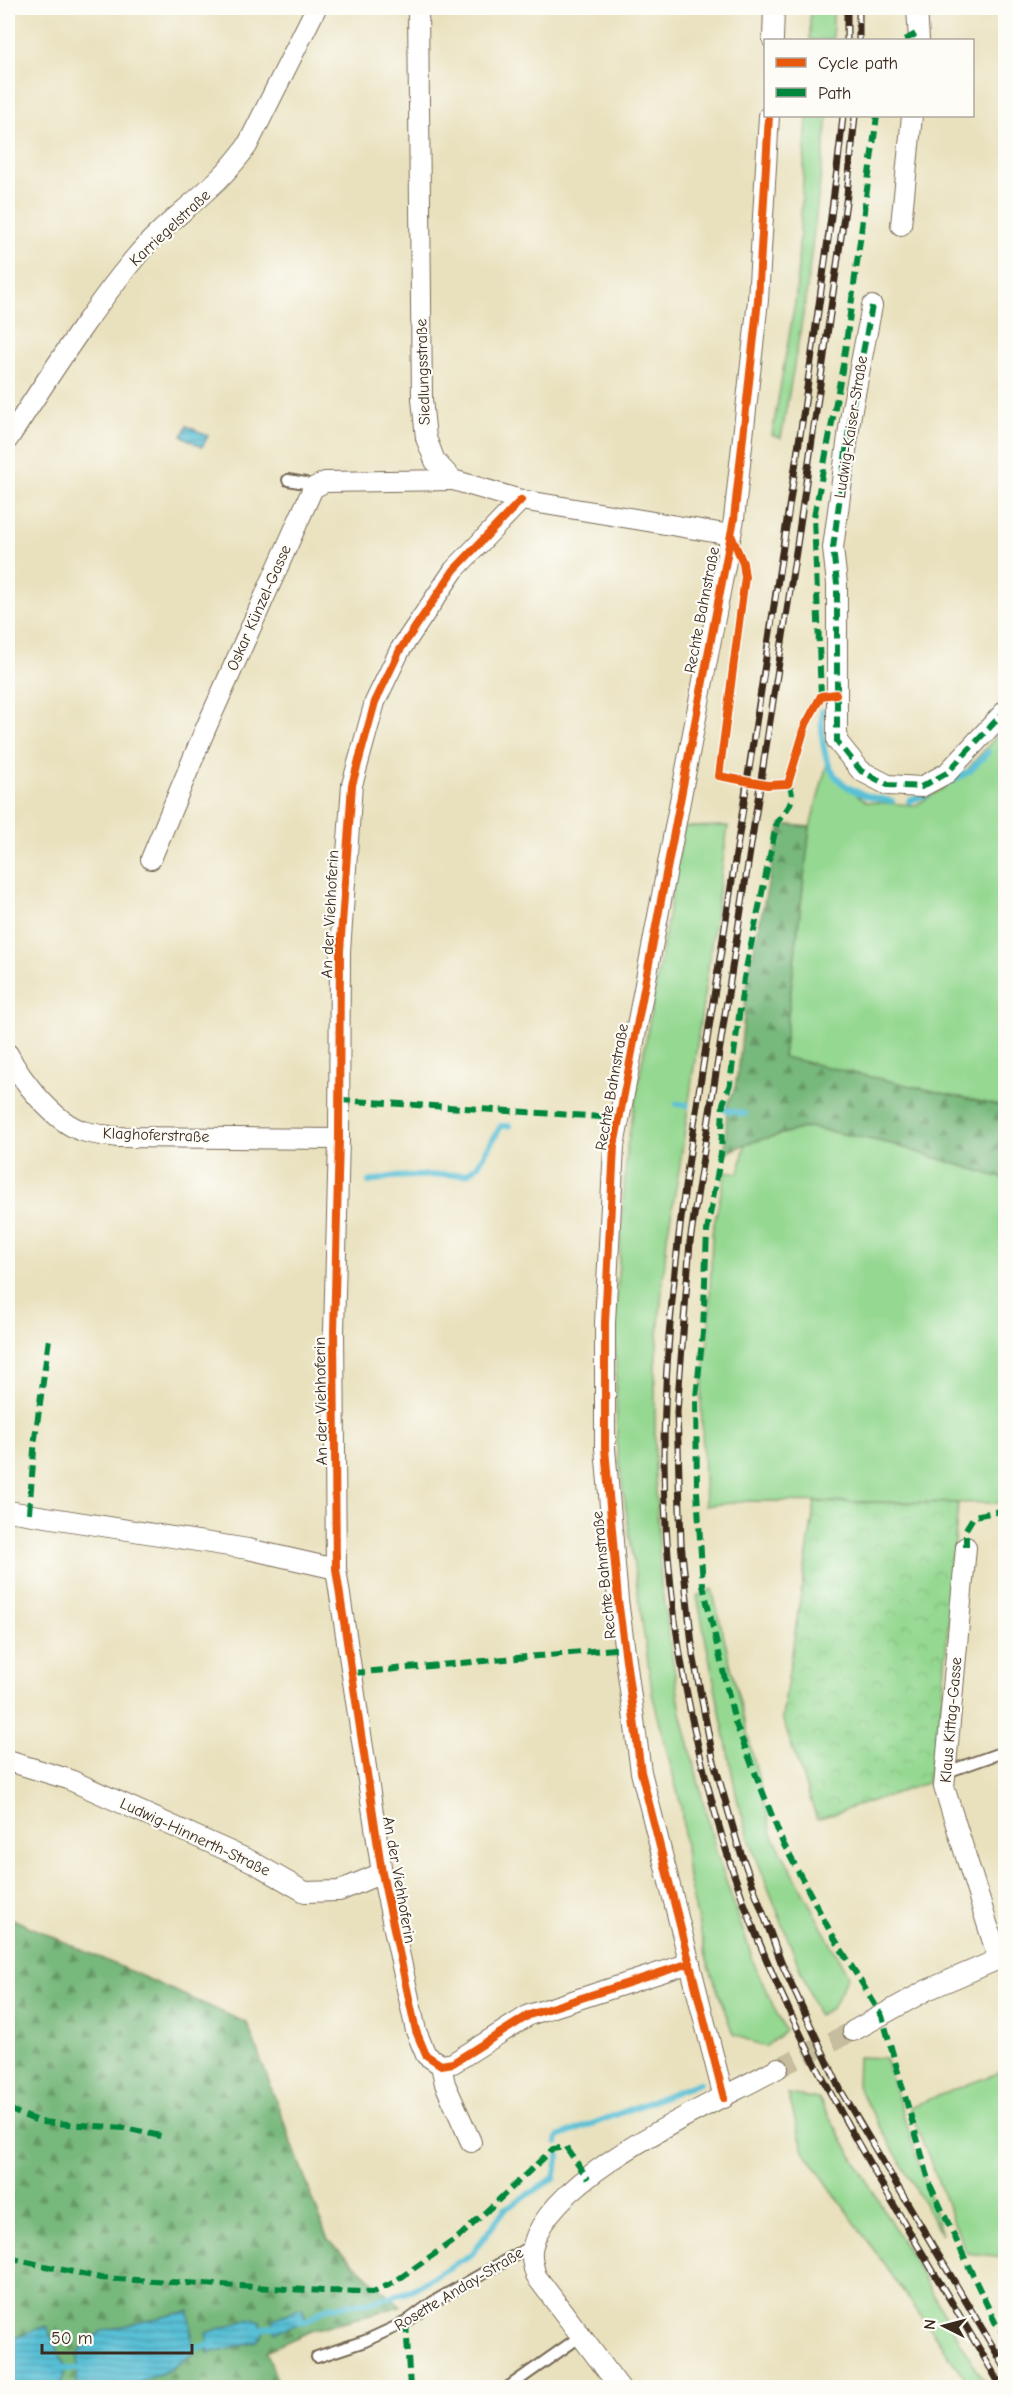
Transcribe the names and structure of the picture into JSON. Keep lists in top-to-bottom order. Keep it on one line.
{"streets":{"street":["Karriegelstraße","Siedlungsstraße","Ludwig-Kaiser-Straße","Oskar Künzel-Gasse","Rechte Bahnstraße","An der Viehhoferin","Klaghoferstraße","Klaus Kittag-Gasse","Ludwig-Hinnerth-Straße","Rosette Anday-Straße"]},"crossings":[["Rechte Bahnstraße","Rosette Anday-Straße"],["An der Viehhoferin","Klaghoferstraße"],["An der Viehhoferin","Ludwig-Hinnerth-Straße"]],"legend":["Cycle path","Path"],"scale_bar":"50 m","north":"left"}
